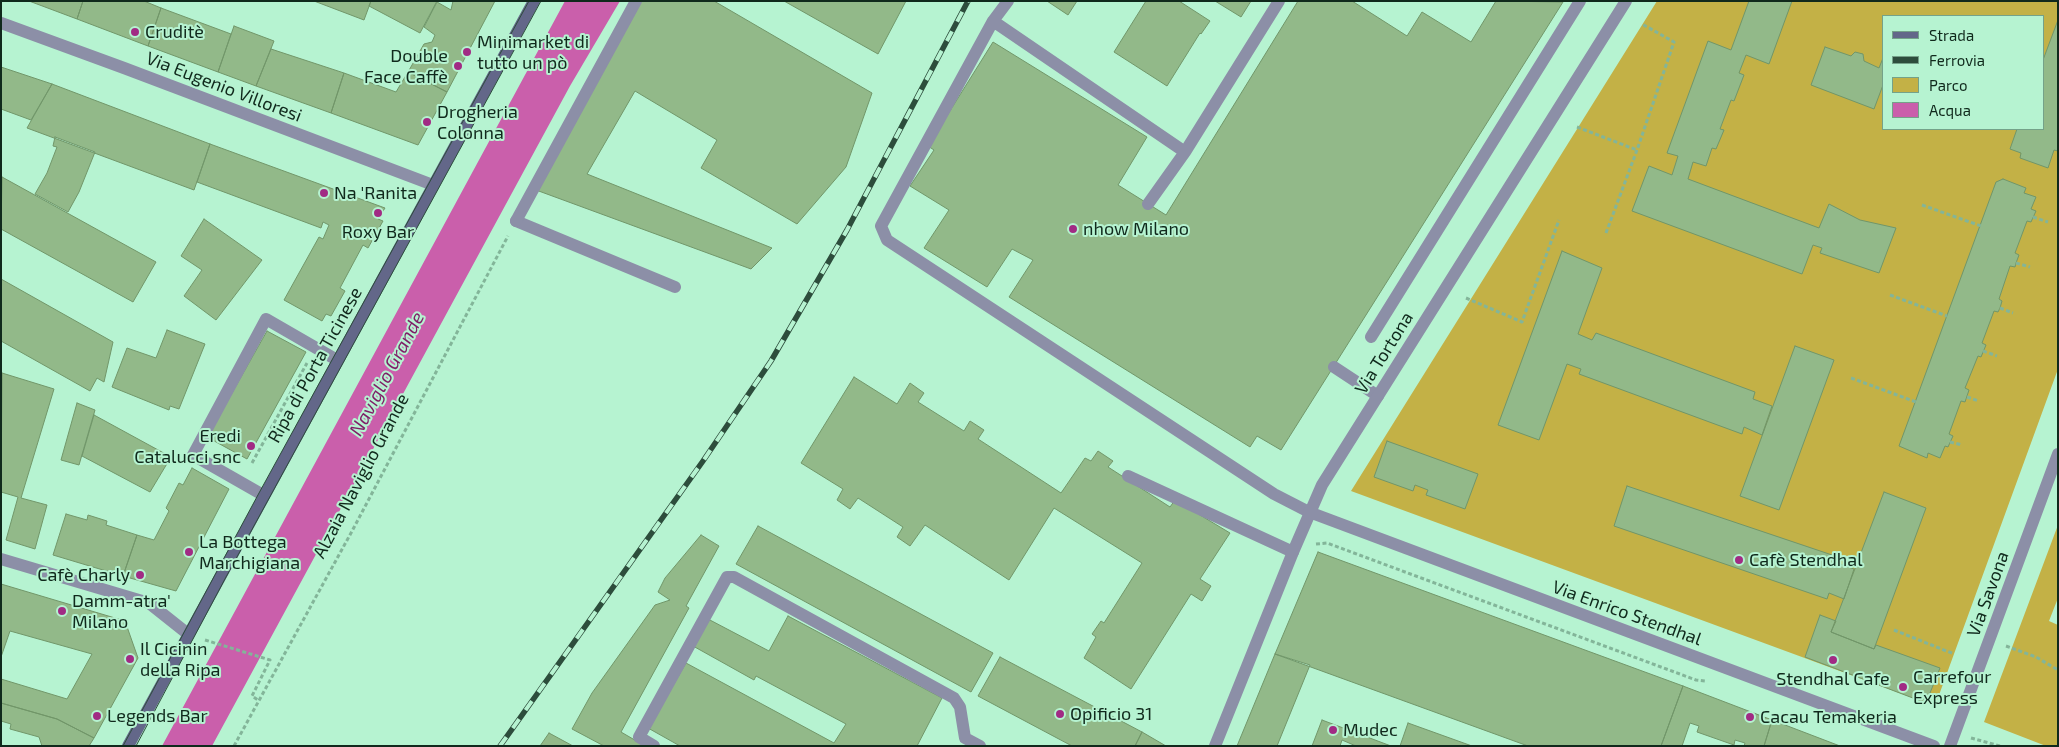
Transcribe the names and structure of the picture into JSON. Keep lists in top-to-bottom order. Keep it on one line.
{"streets":{"street":["Via Eugenio Villoresi","Via Tortona","Ripa di Porta Ticinese","Via Savona","Via Enrico Stendhal"],"path":["Alzaia Naviglio Grande"]},"crossings":[["Via Eugenio Villoresi","Ripa di Porta Ticinese"],["Via Tortona","Via Enrico Stendhal"]],"water":["Naviglio Grande"],"places":["Cruditè","Minimarket di tutto un pò","Double Face Caffè","Drogheria Colonna","Na 'Ranita","Roxy Bar","nhow Milano","Eredi Catalucci snc","La Bottega Marchigiana","Cafè Stendhal","Cafè Charly","Damm-atra' Milano","Il Cicinin della Ripa","Stendhal Cafe","Carrefour Express","Opificio 31","Legends Bar","Cacau Temakeria","Mudec"],"legend":["Strada","Ferrovia","Parco","Acqua"]}
